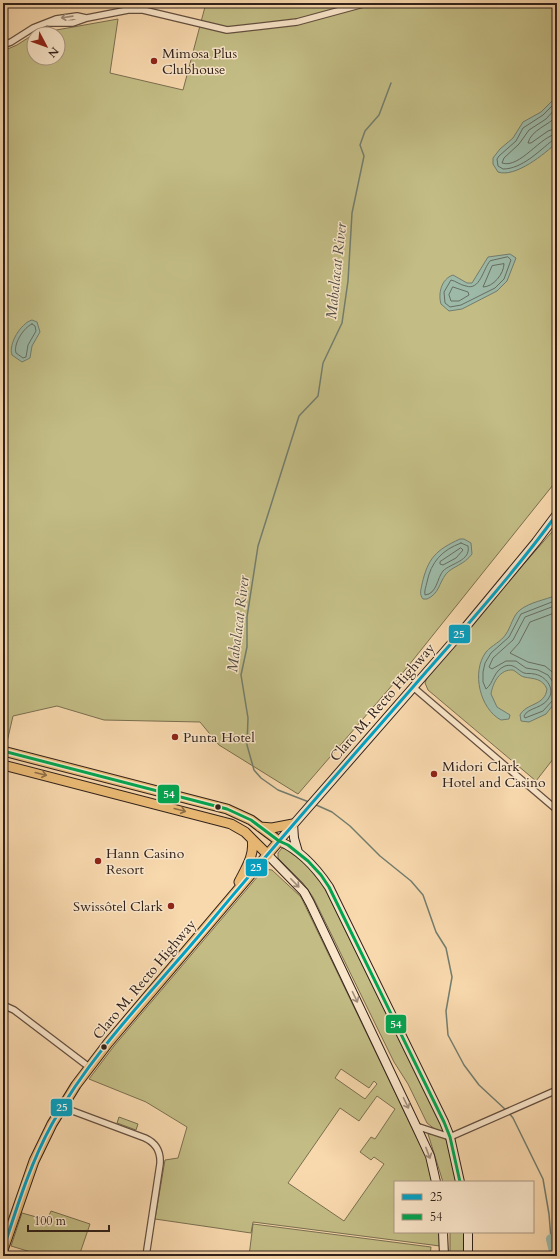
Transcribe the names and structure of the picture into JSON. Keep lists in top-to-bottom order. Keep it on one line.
{"streets":{"main road":["Claro M. Recto Highway"]},"water":["Mabalacat River"],"places":["Mimosa Plus Clubhouse","Punta Hotel","Midori Clark Hotel and Casino","Hann Casino Resort","Swissôtel Clark"],"lines":["transit line 25","transit line 54"],"legend":["25","54"],"scale_bar":"100 m","north":"bottom right"}
